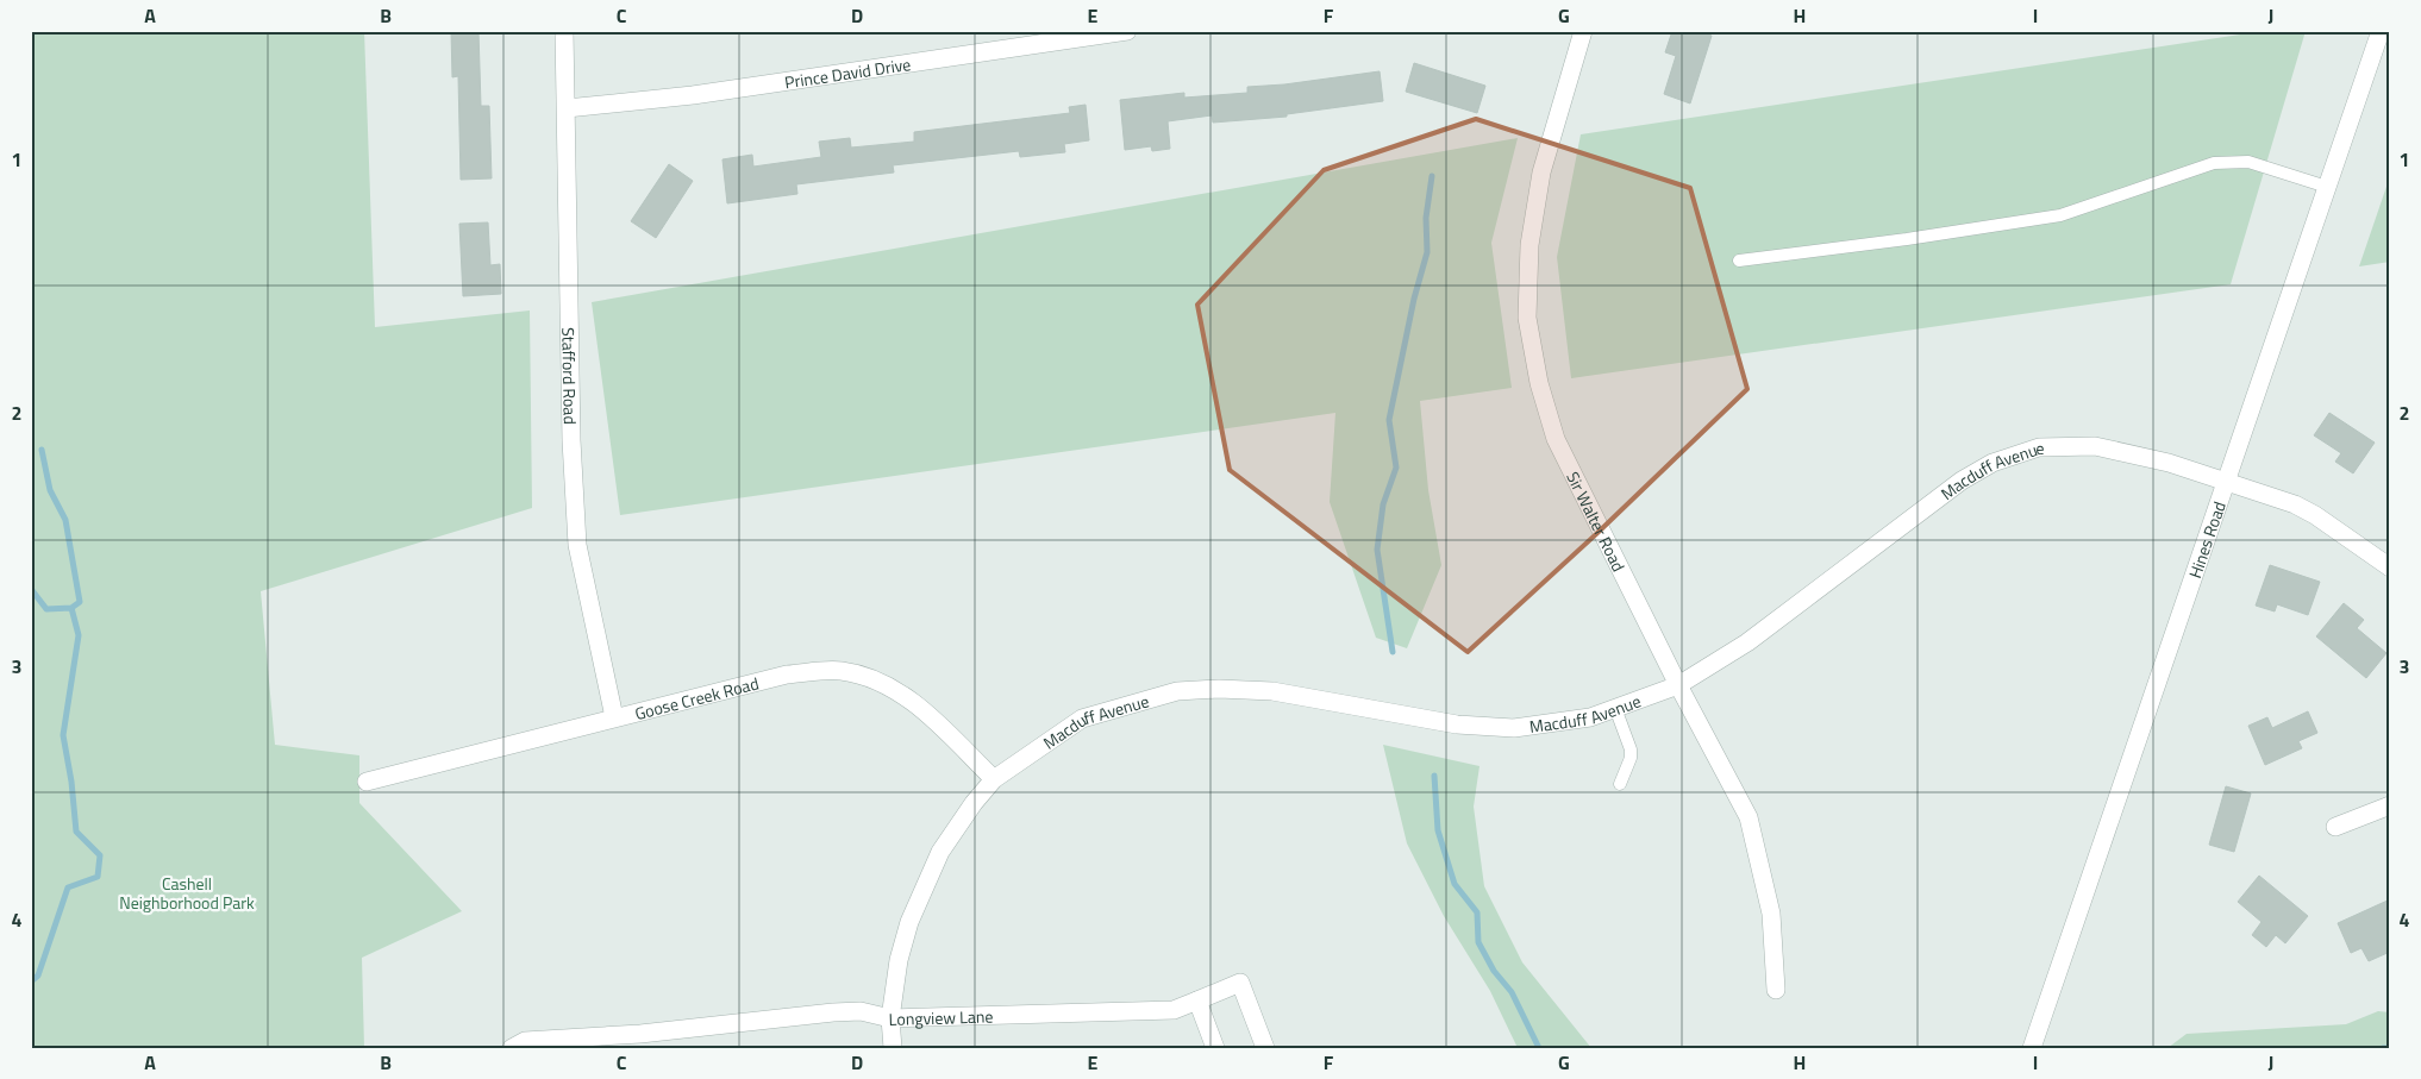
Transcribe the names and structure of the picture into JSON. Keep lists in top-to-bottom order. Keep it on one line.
{"streets":{"street":["Prince David Drive","Stafford Road","Macduff Avenue","Sir Walter Road","Hines Road","Goose Creek Road","Longview Lane"]},"crossings":[["Prince David Drive","Stafford Road"],["Stafford Road","Goose Creek Road"],["Macduff Avenue","Sir Walter Road"],["Macduff Avenue","Hines Road"],["Macduff Avenue","Goose Creek Road"],["Macduff Avenue","Longview Lane"]],"parks":["Cashell Neighborhood Park"],"grid":{"columns":["A","B","C","D","E","F","G","H","I","J"],"rows":["1","2","3","4"]}}
